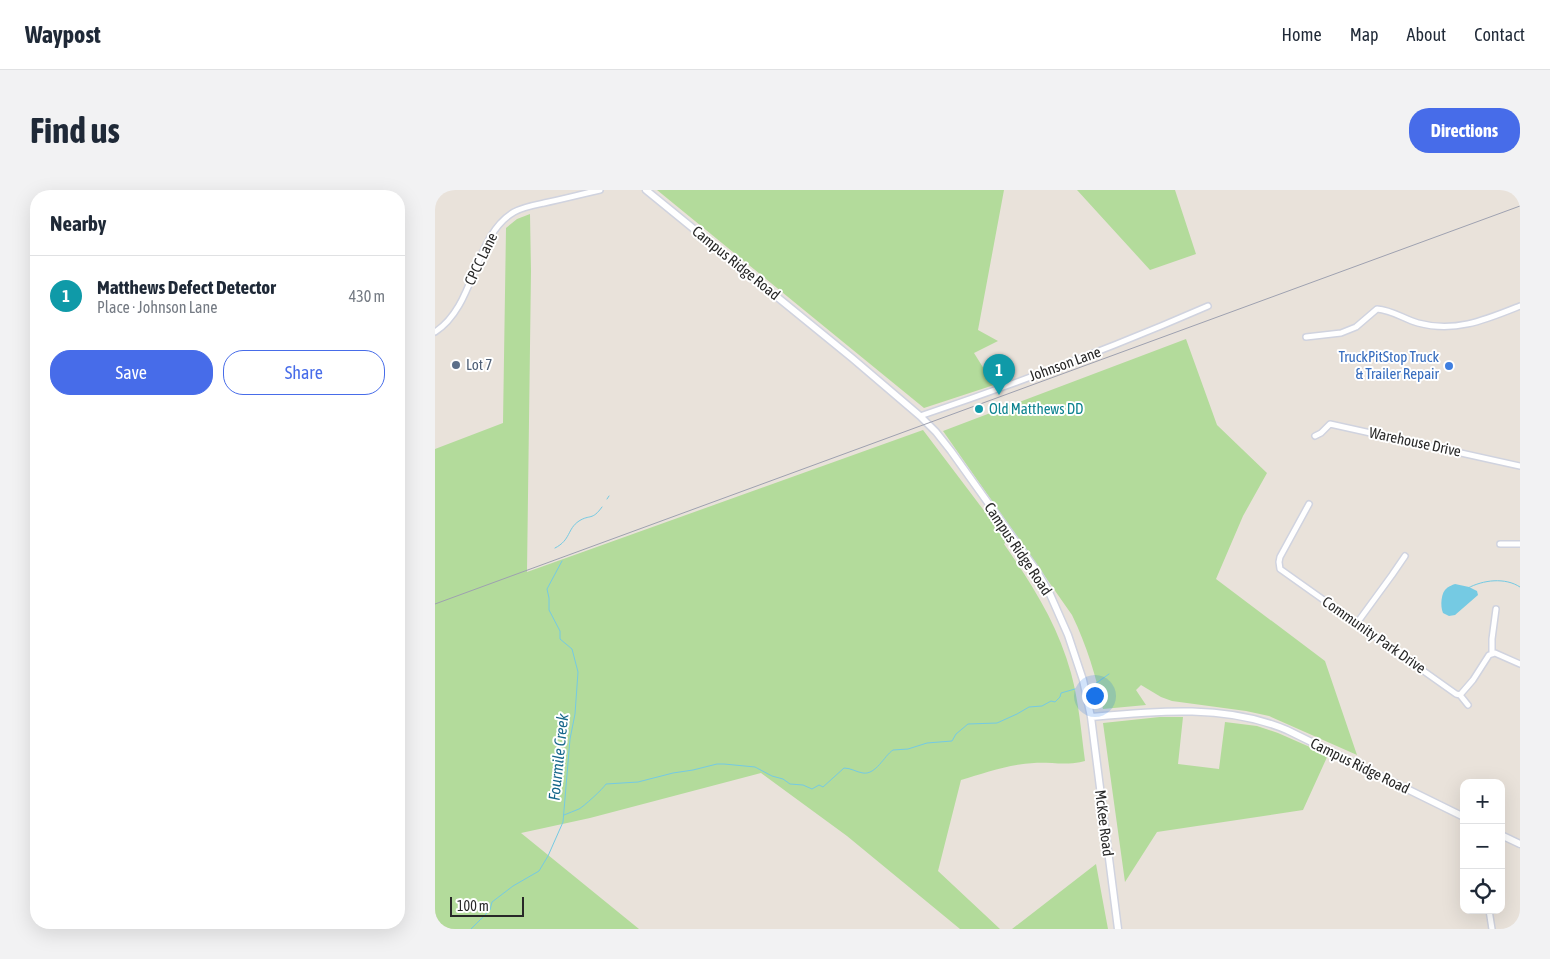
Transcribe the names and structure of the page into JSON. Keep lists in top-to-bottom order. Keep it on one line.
{"streets":{"street":["CPCC Lane","Campus Ridge Road","Johnson Lane","Warehouse Drive","Community Park Drive","McKee Road"]},"crossings":[["Campus Ridge Road","Johnson Lane"],["Campus Ridge Road","McKee Road"]],"water":["Fourmile Creek"],"places":["Lot 7","TruckPitStop Truck & Trailer Repair","Old Matthews DD"],"scale_bar":"100 m","page":{"header":"Waypost","nav":["Home","Map","About","Contact"],"buttons":["Directions",["Save","Share"]],"title":"Find us","heading":"Nearby","list":[{"mark":"1","name":"Matthews Defect Detector","note":"Place · Johnson Lane","value":"430 m"}],"pins":"1","map_buttons":["+","−"],"scale":"100 m"}}
